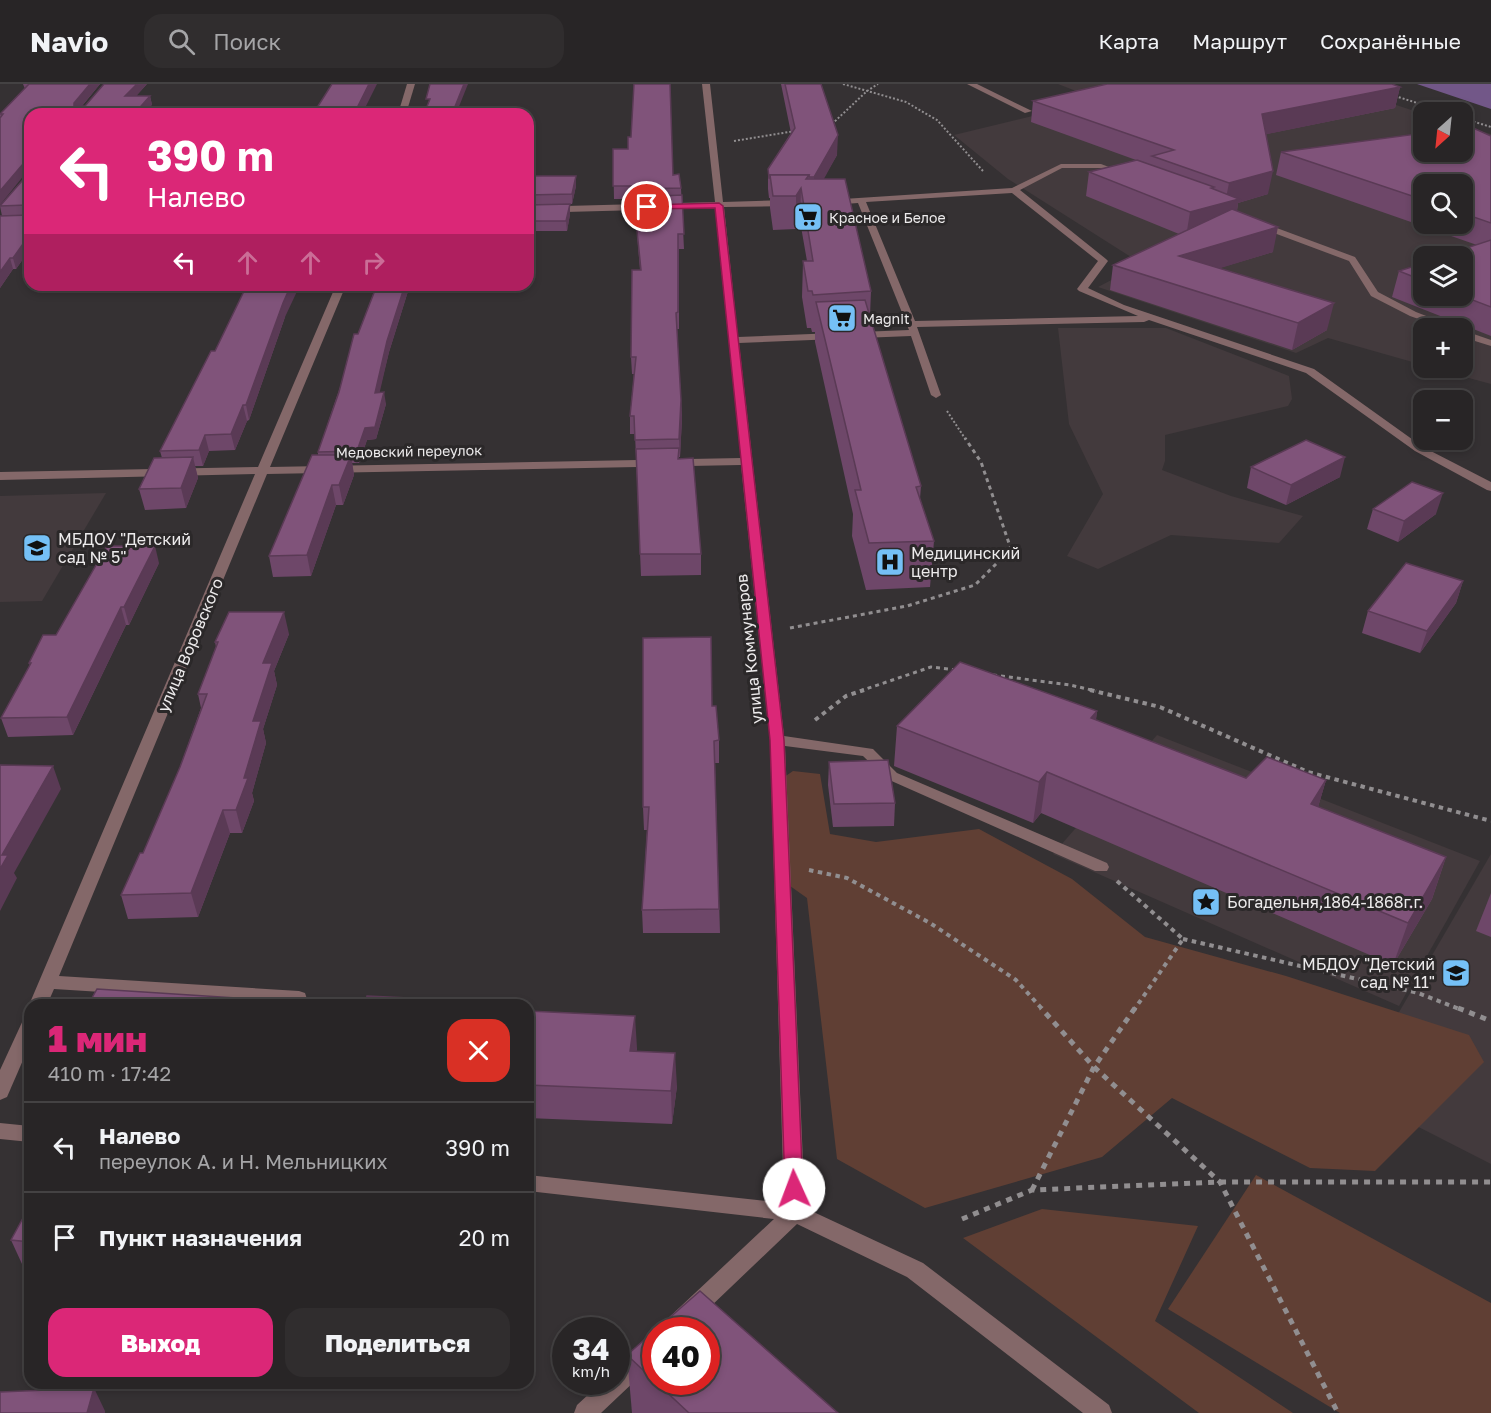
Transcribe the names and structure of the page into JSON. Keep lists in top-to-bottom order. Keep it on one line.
{"streets":{"street":["Медовский переулок","улица Воровского","улица Коммунаров"]},"crossings":[["Медовский переулок","улица Воровского"],["Медовский переулок","улица Коммунаров"]],"places":{"supermarket":["Красное и Белое","Magnit"],"school or university":["МБДОУ \"Детский сад № 5\"","МБДОУ \"Детский сад № 11\""],"hospital":["Медицинский центр"],"place":["Богадельня,1864-1868г.г."]},"north":"bottom left","page":{"header":"Navio","search":"Поиск","nav":["Карта","Маршрут","Сохранённые"],"map_buttons":["+","−"],"turn":["390 m","Налево"],"heading":["1 мин","410 m · 17:42"],"list":[{"name":"Налево","note":"переулок А. и Н. Мельницких","value":"390 m"},{"name":"Пункт назначения","value":"20 m"}],"buttons":["Выход","Поделиться"],"speed":"34 km/h","limit":"40"}}
